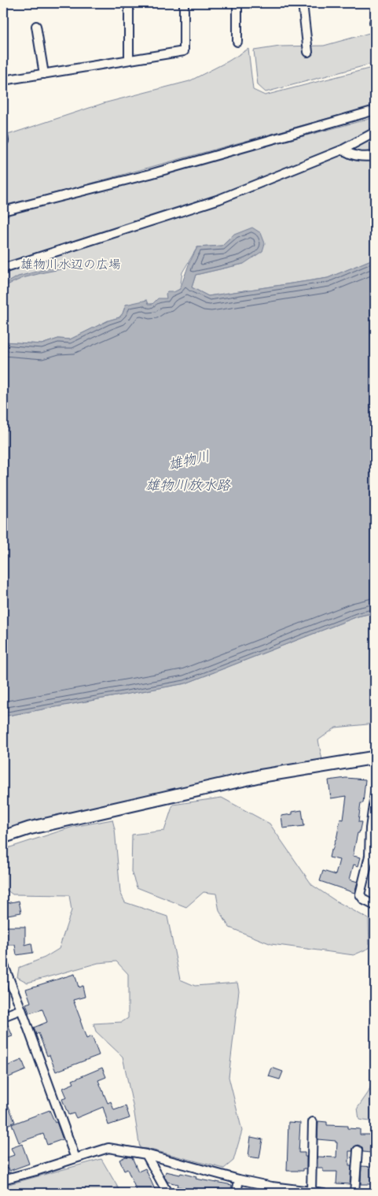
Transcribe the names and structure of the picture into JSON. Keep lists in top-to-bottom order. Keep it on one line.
{"water":["雄物川","雄物川放水路"],"parks":["雄物川水辺の広場"]}
